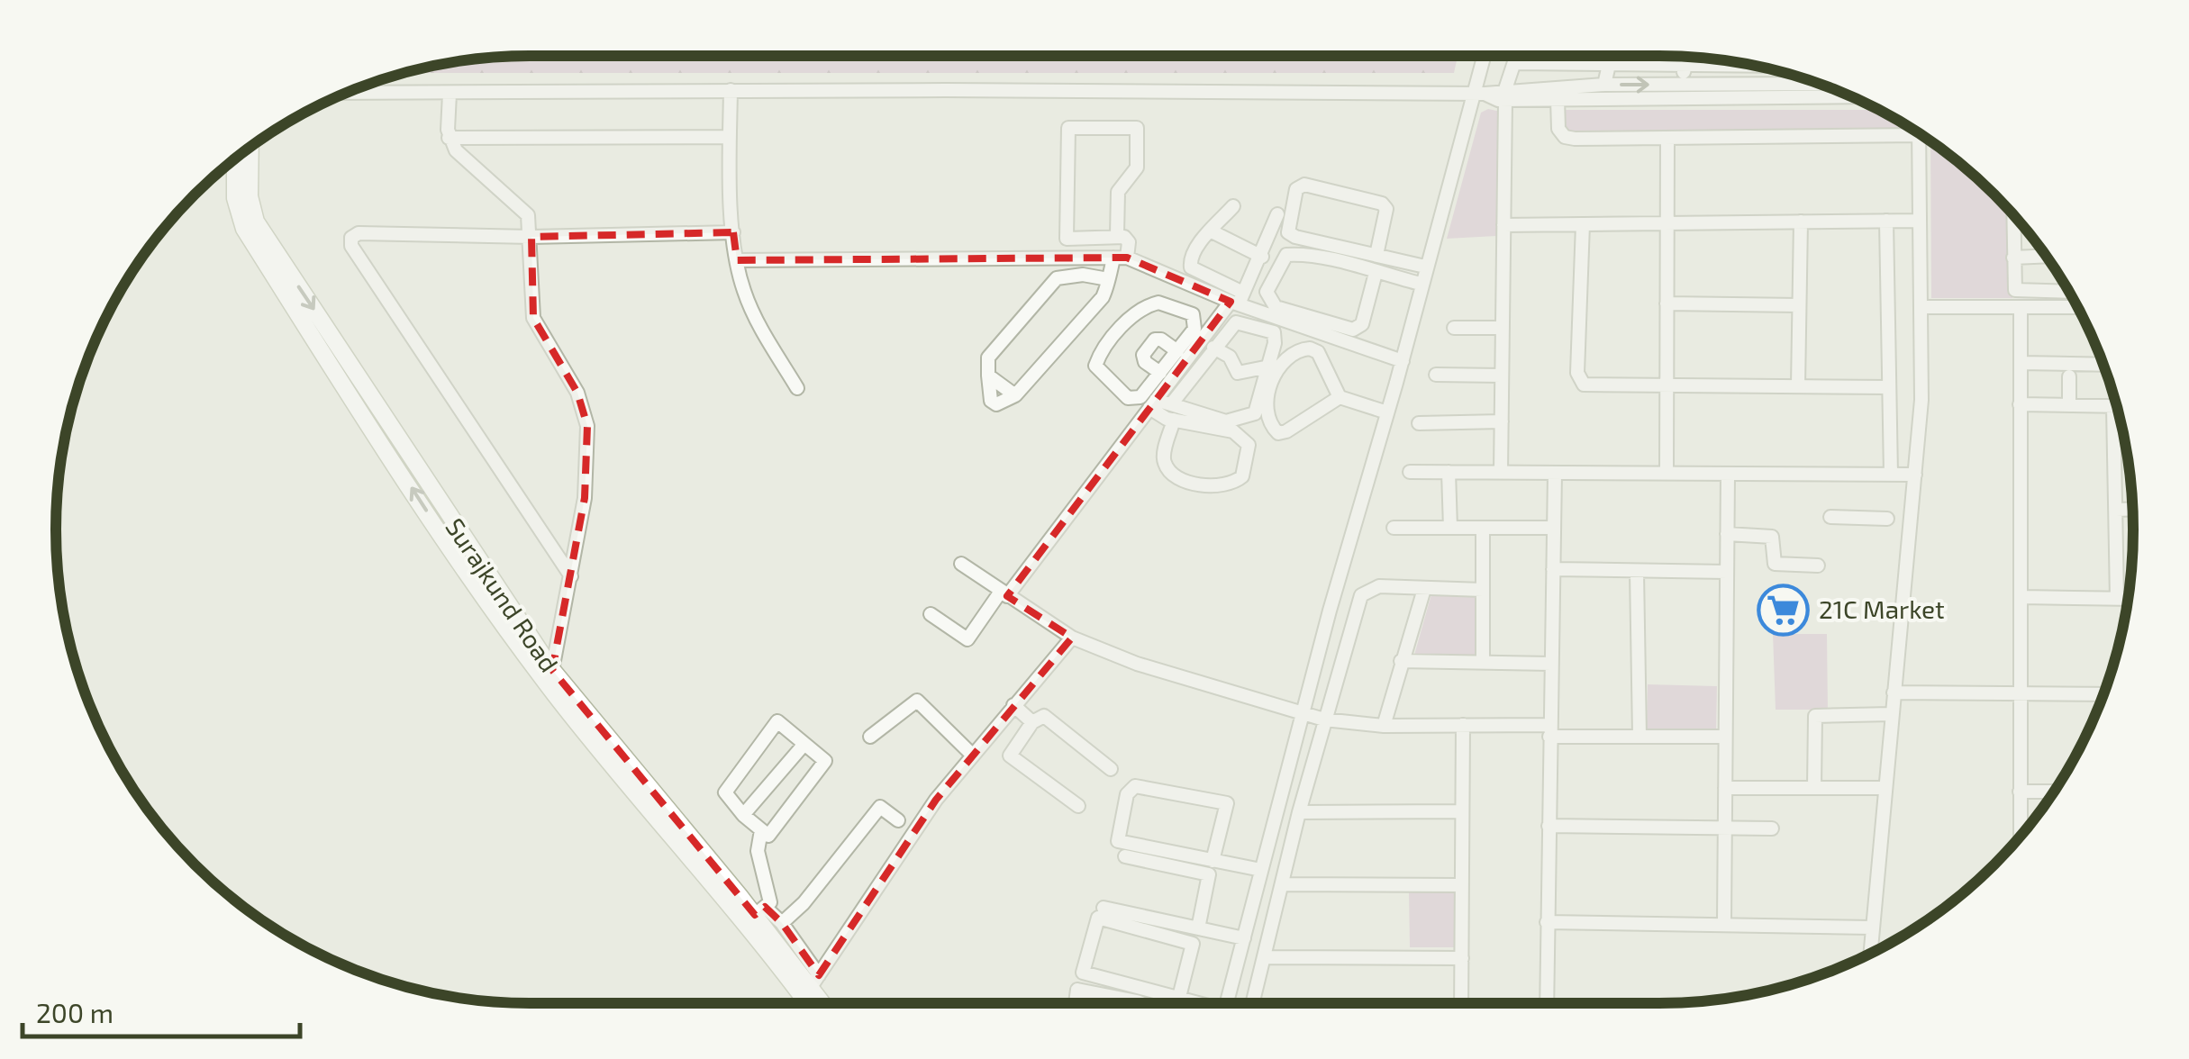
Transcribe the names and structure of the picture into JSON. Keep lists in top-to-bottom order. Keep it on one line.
{"streets":{"main road":["Surajkund Road"]},"places":{"supermarket":["21C Market"]},"scale_bar":"200 m"}
